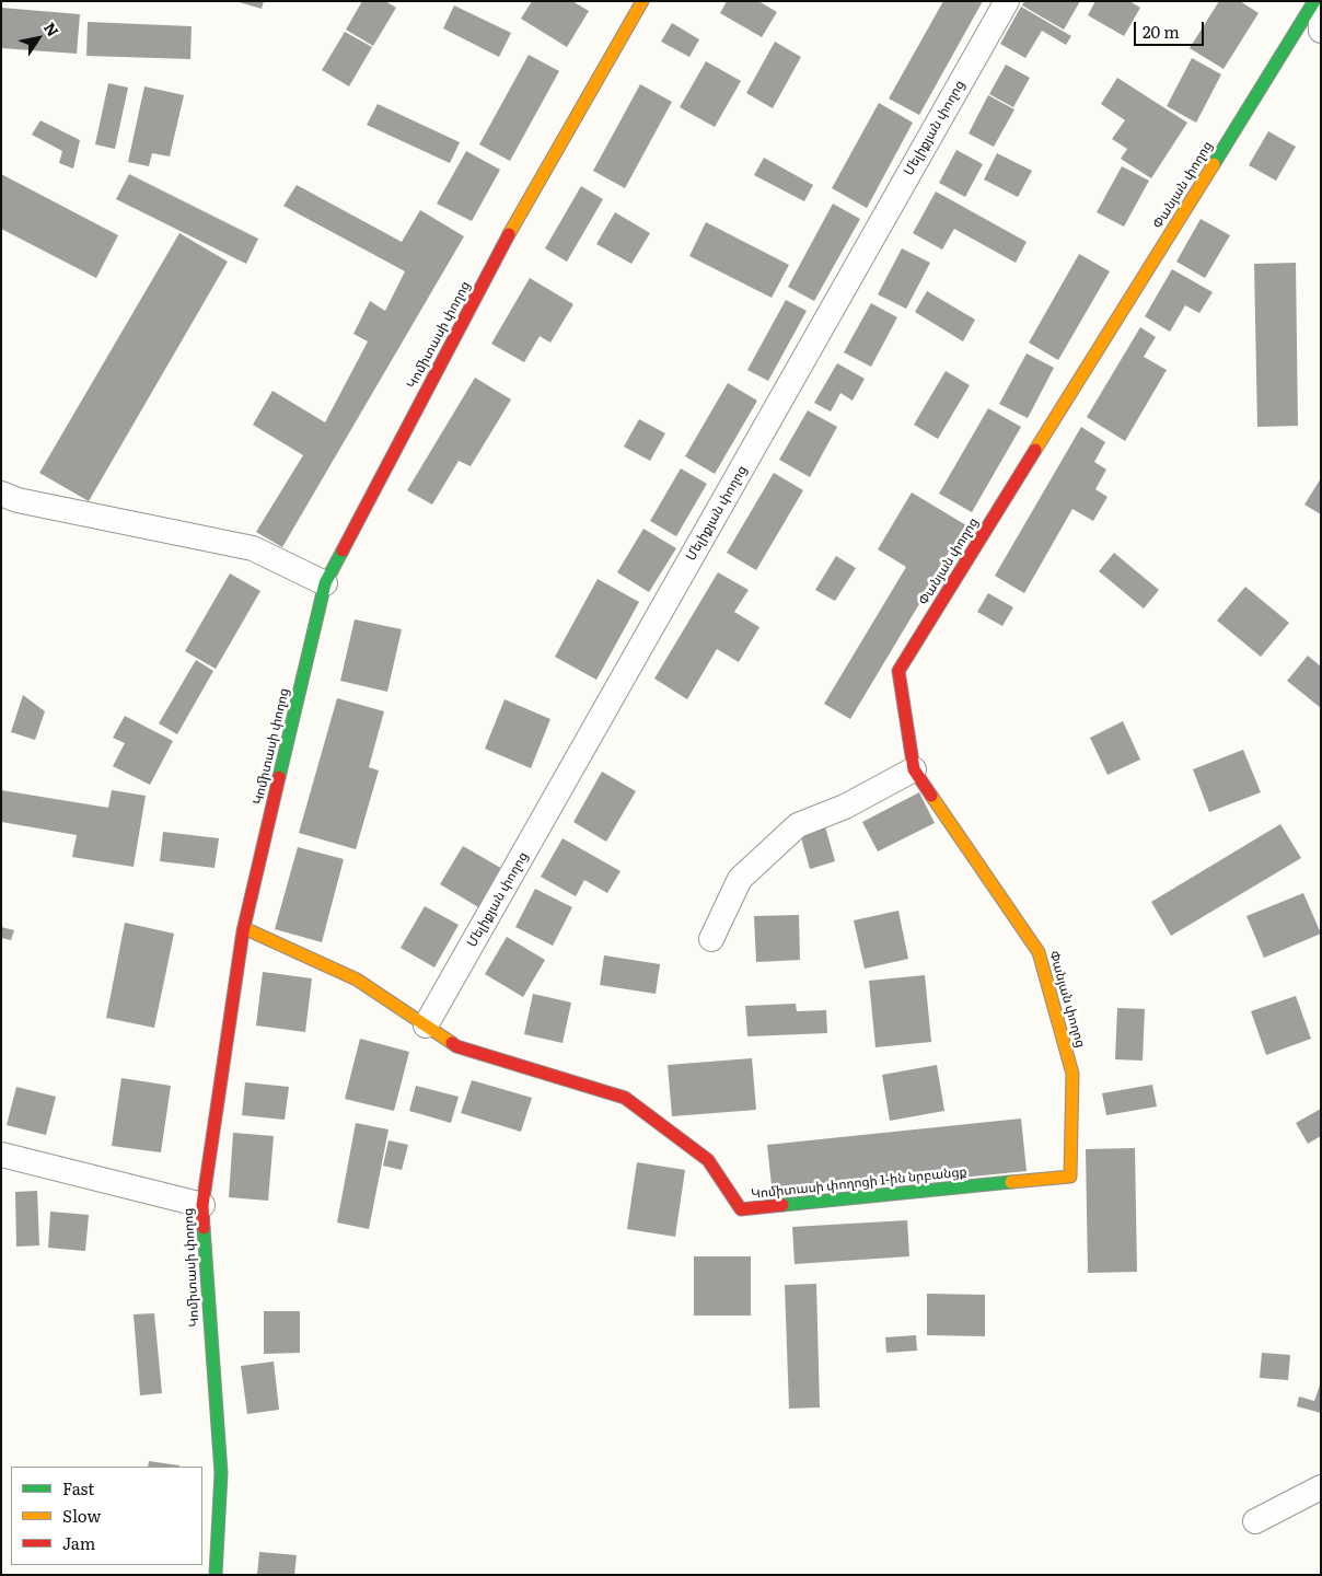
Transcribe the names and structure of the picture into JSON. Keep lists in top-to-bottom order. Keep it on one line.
{"streets":{"street":["Մելիքյան փողոց","Փանյան փողոց","Կոմիտասի փողոց","Կոմիտասի փողոցի 1-ին նրբանցք"]},"crossings":[["Մելիքյան փողոց","Կոմիտասի փողոցի 1-ին նրբանցք"],["Փանյան փողոց","Կոմիտասի փողոցի 1-ին նրբանցք"],["Կոմիտասի փողոց","Կոմիտասի փողոցի 1-ին նրբանցք"]],"legend":["Fast","Slow","Jam"],"scale_bar":"20 m","north":"top right"}
